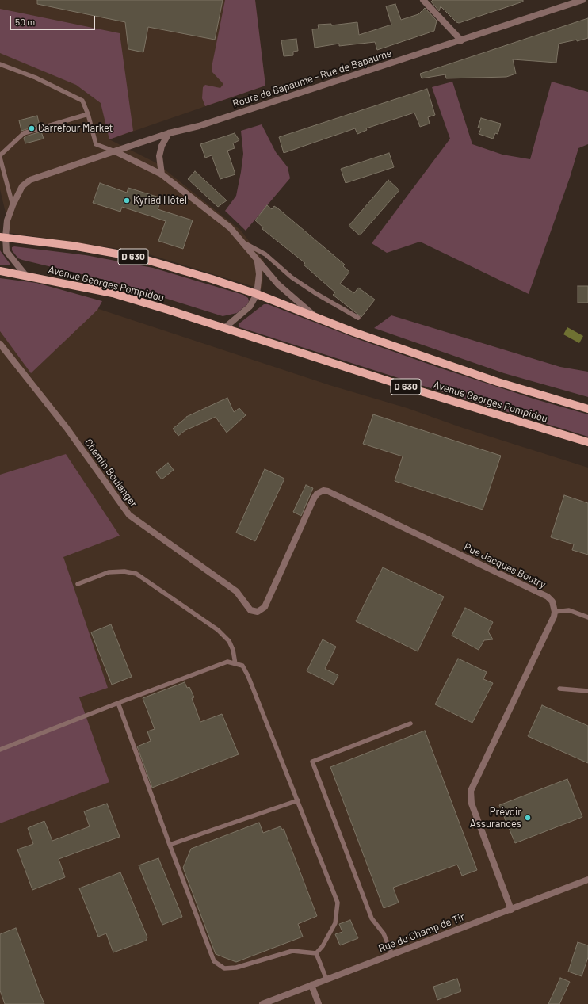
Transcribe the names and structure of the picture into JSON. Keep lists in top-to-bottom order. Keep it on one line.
{"streets":{"main road":["D 630","Avenue Georges Pompidou"],"street":["Route de Bapaume - Rue de Bapaume","Chemin Boulanger","Rue Jacques Boutry","Rue du Champ de Tir"]},"crossings":[["Chemin Boulanger","Rue Jacques Boutry"]],"places":["Carrefour Market","Kyriad Hôtel","Prévoir Assurances"],"scale_bar":"50 m"}
